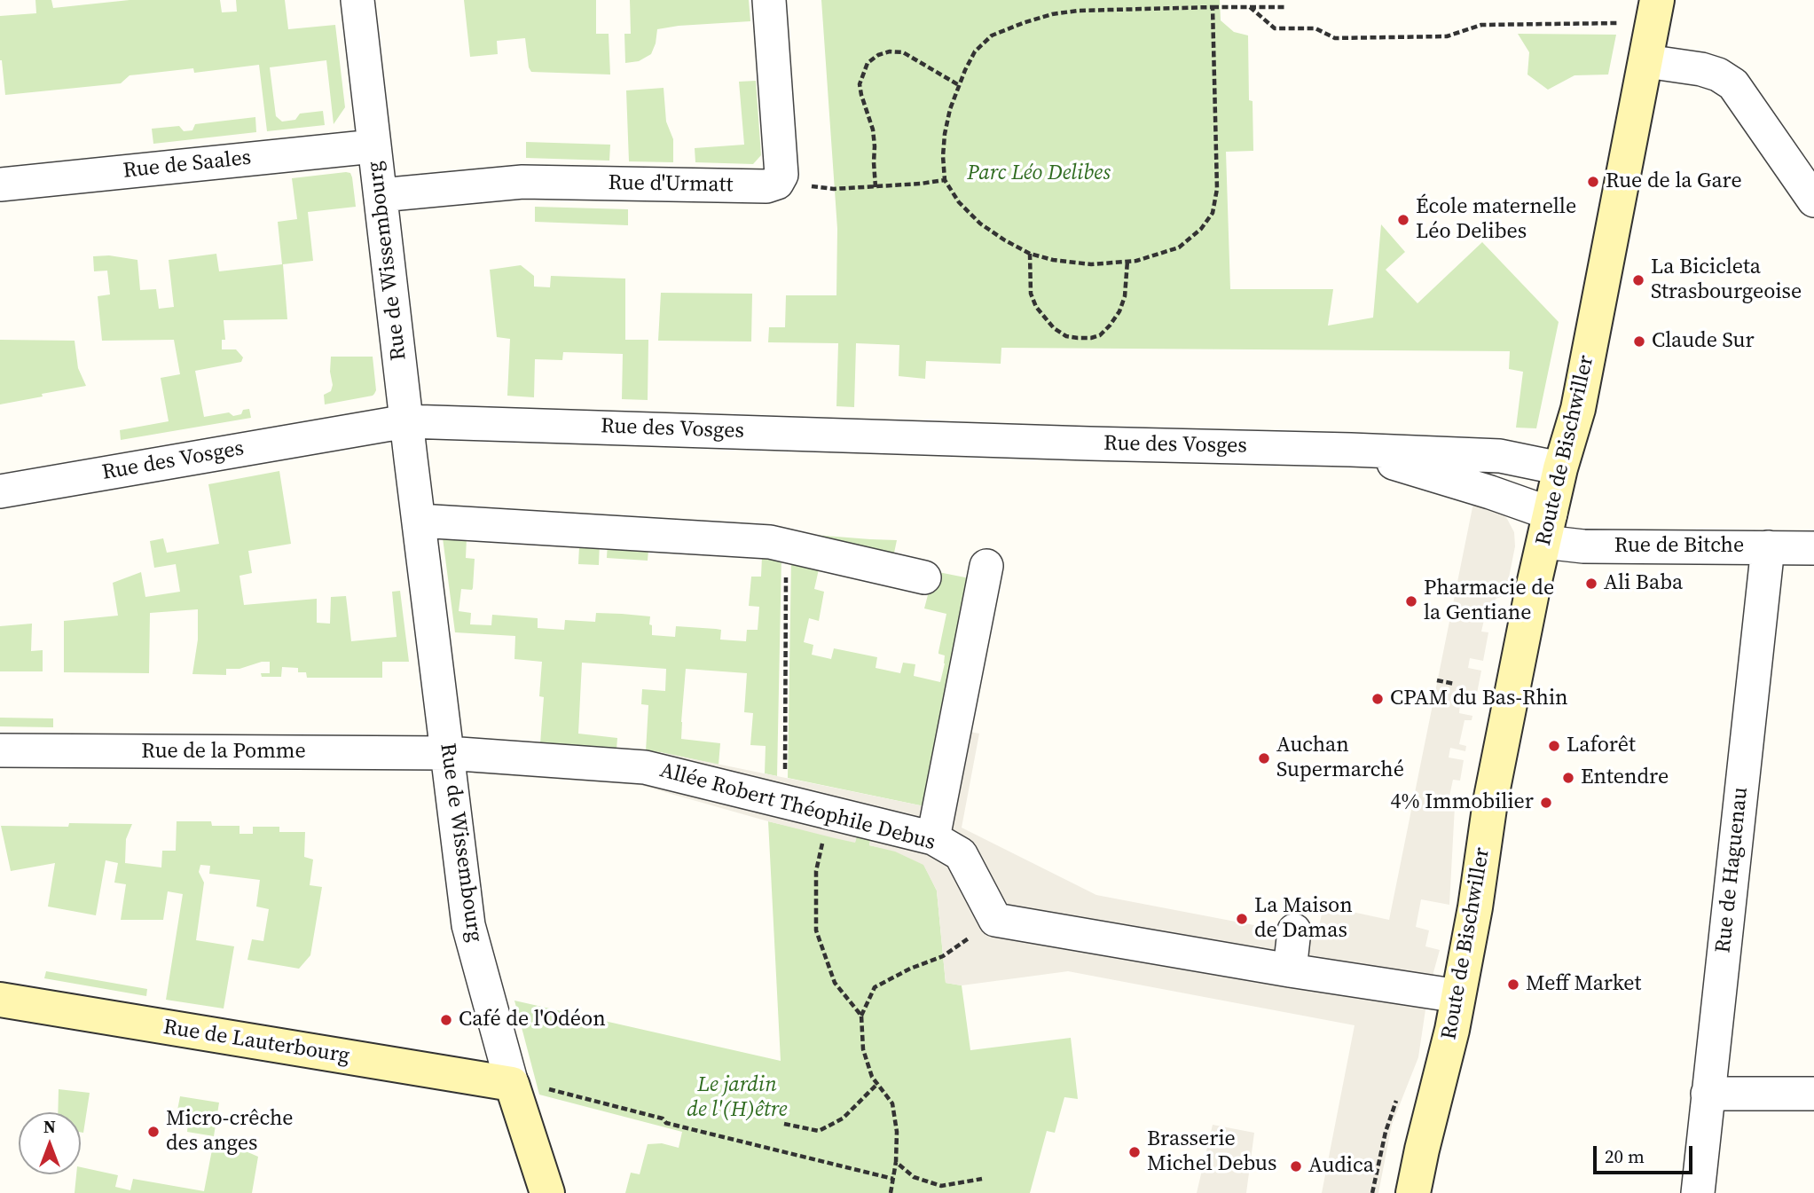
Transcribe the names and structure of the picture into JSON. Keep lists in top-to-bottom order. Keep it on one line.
{"streets":{"main road":["Rue de Wissembourg","Route de Bischwiller","Rue de Lauterbourg"],"street":["Rue de Saales","Rue d'Urmatt","Rue des Vosges","Rue de Bitche","Rue de la Pomme","Allée Robert Théophile Debus","Rue de Haguenau"]},"crossings":[["Rue de Saales","Rue de Wissembourg"],["Rue d'Urmatt","Rue de Wissembourg"],["Rue de Wissembourg","Rue des Vosges"],["Rue de Wissembourg","Rue de la Pomme"],["Rue de Wissembourg","Allée Robert Théophile Debus"],["Rue de Wissembourg","Rue de Lauterbourg"],["Rue des Vosges","Route de Bischwiller"],["Rue des Vosges","Rue de Bitche"],["Route de Bischwiller","Rue de Bitche"],["Rue de Bitche","Rue de Haguenau"],["Rue de la Pomme","Allée Robert Théophile Debus"]],"parks":["Parc Léo Delibes","Le jardin de l'(H)être"],"places":["Rue de la Gare","École maternelle Léo Delibes","La Bicicleta Strasbourgeoise","Claude Sur","Ali Baba","Pharmacie de la Gentiane","CPAM du Bas-Rhin","Laforêt","Auchan Supermarché","Entendre","4% Immobilier","La Maison de Damas","Meff Market","Café de l'Odéon","Micro-crêche des anges","Brasserie Michel Debus","Audica"],"scale_bar":"20 m","north":"top"}
